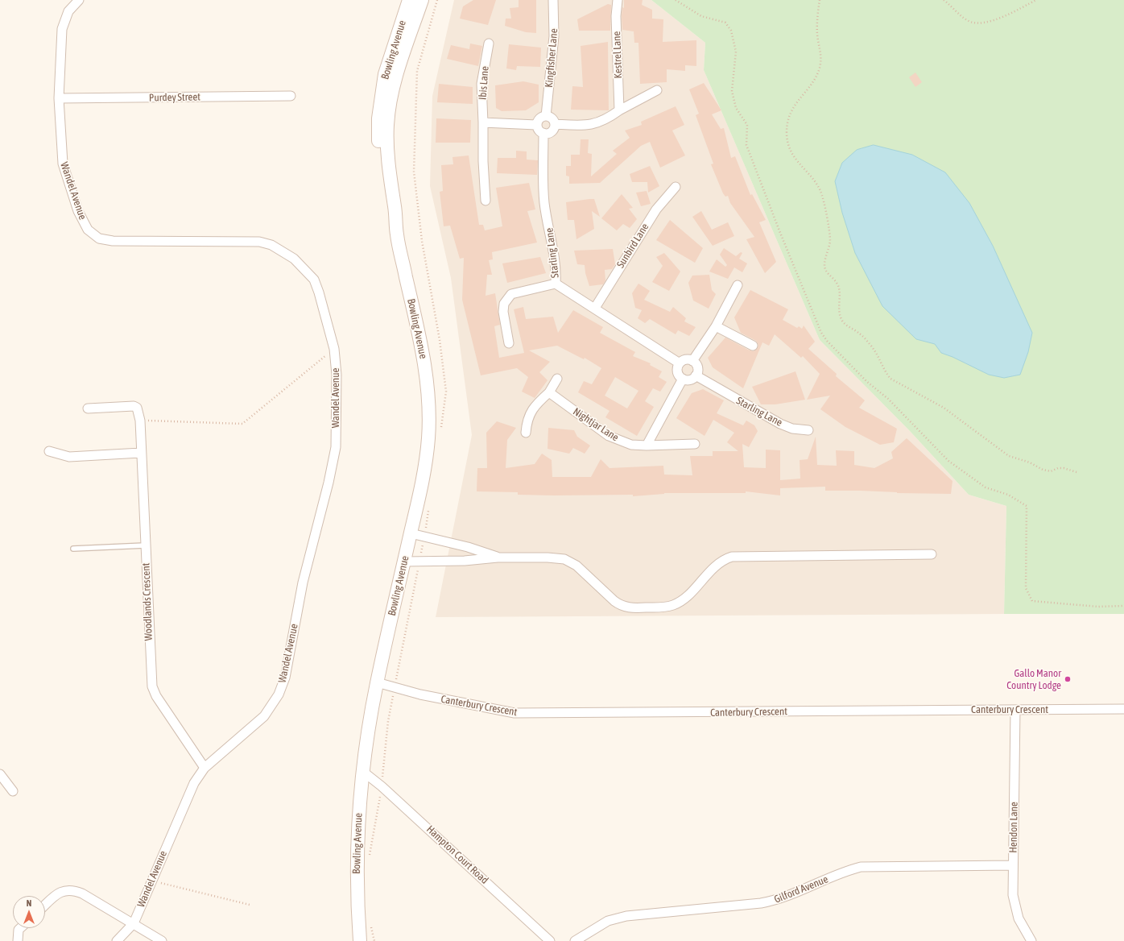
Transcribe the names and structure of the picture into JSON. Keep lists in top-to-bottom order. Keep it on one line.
{"streets":{"main road":["Bowling Avenue"],"street":["Kestrel Lane","Kingfisher Lane","Ibis Lane","Purdey Street","Wandel Avenue","Sunbird Lane","Starling Lane","Nightjar Lane","Woodlands Crescent","Canterbury Crescent","Hendon Lane","Hampton Court Road","Gilford Avenue"]},"crossings":[["Bowling Avenue","Canterbury Crescent"],["Bowling Avenue","Hampton Court Road"],["Kingfisher Lane","Starling Lane"],["Purdey Street","Wandel Avenue"],["Wandel Avenue","Woodlands Crescent"],["Sunbird Lane","Starling Lane"],["Canterbury Crescent","Hendon Lane"],["Hendon Lane","Gilford Avenue"]],"places":["Gallo Manor Country Lodge"],"north":"top"}
